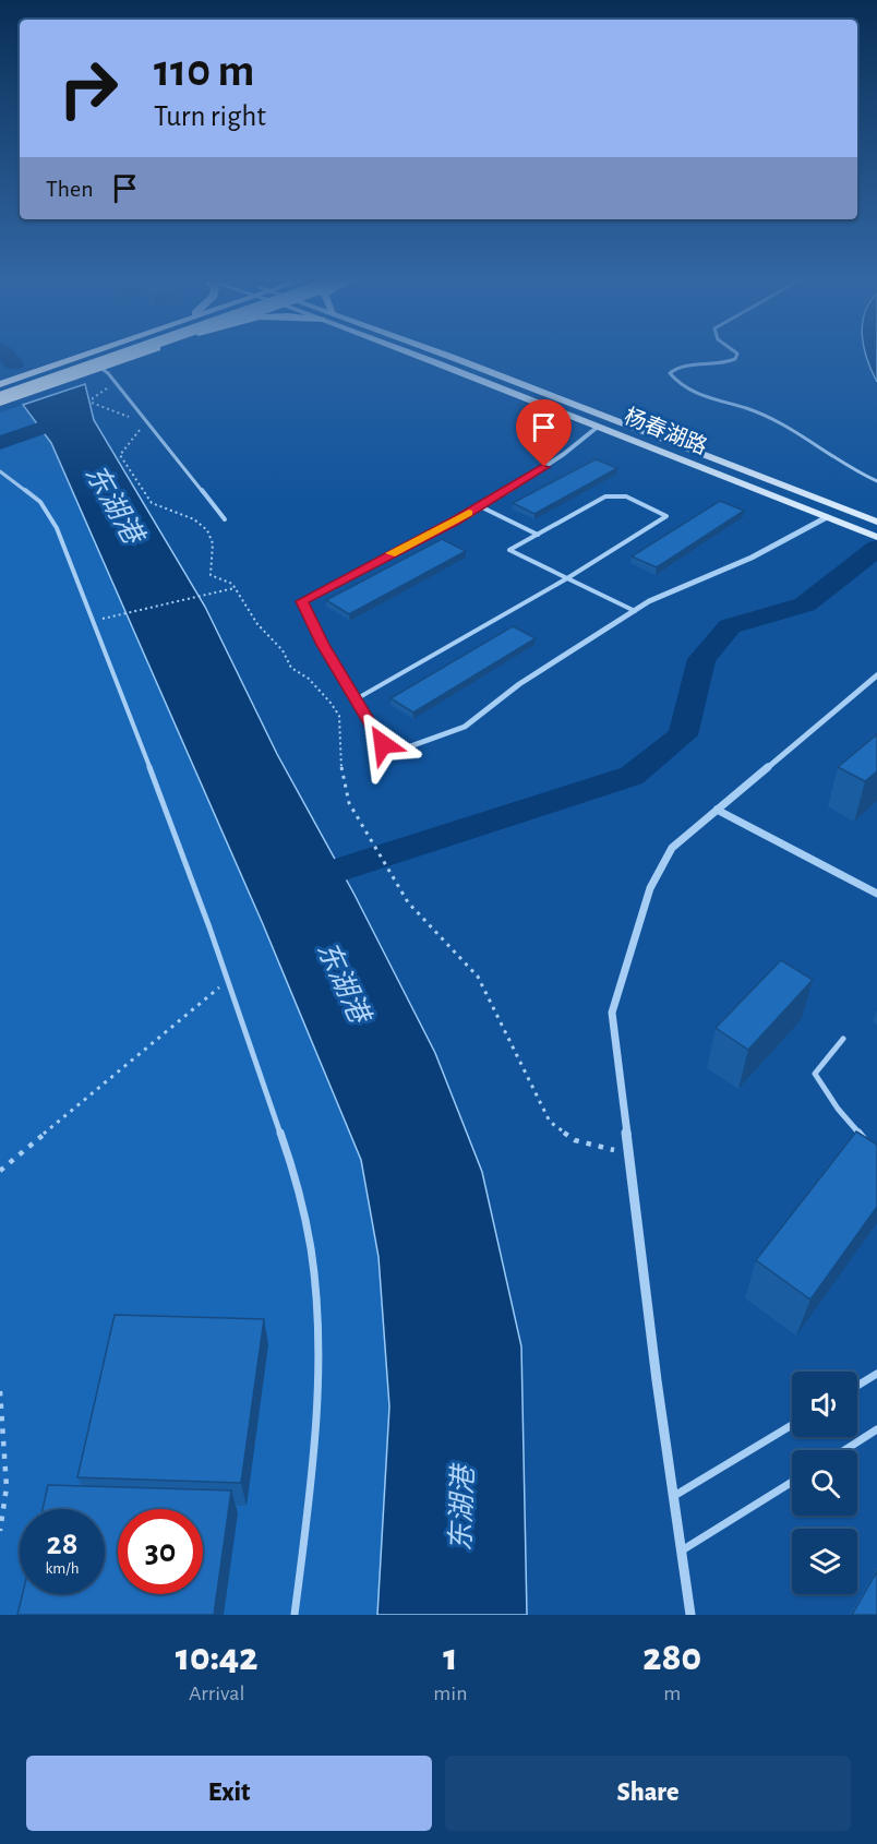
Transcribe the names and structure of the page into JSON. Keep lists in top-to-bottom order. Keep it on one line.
{"streets":{"main road":["杨春湖路"]},"water":["东湖港"],"page":{"turn":["110 m","Turn right"],"then":"Then","speed":"28 km/h","limit":"30","eta":["10:42","Arrival","1","min","280","m"],"buttons":["Exit","Share"]}}
